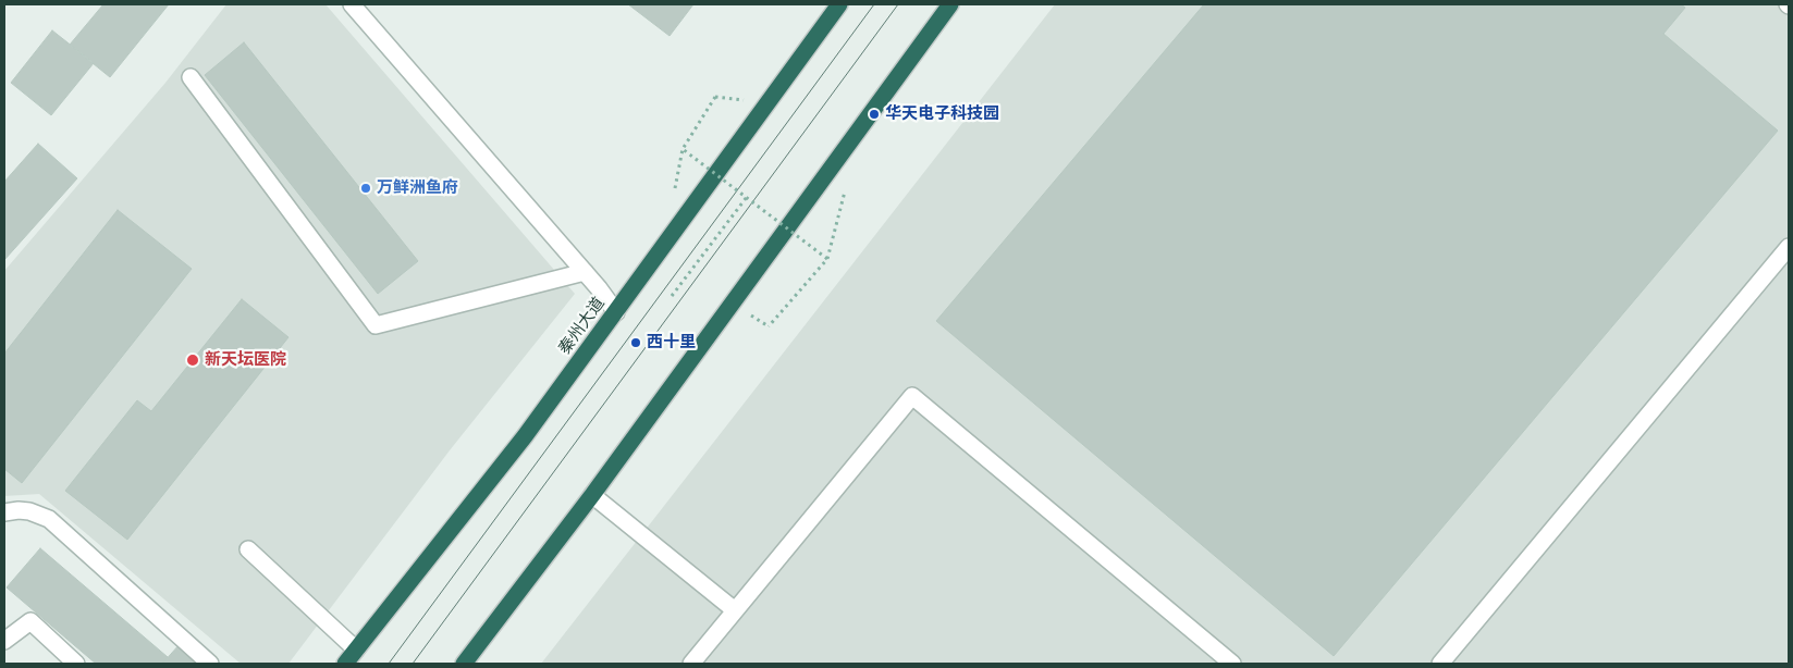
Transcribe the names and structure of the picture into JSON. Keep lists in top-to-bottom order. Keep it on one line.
{"streets":{"highway":["秦州大道"]},"places":["华天电子科技园","万鲜洲鱼府","西十里","新天坛医院"]}
